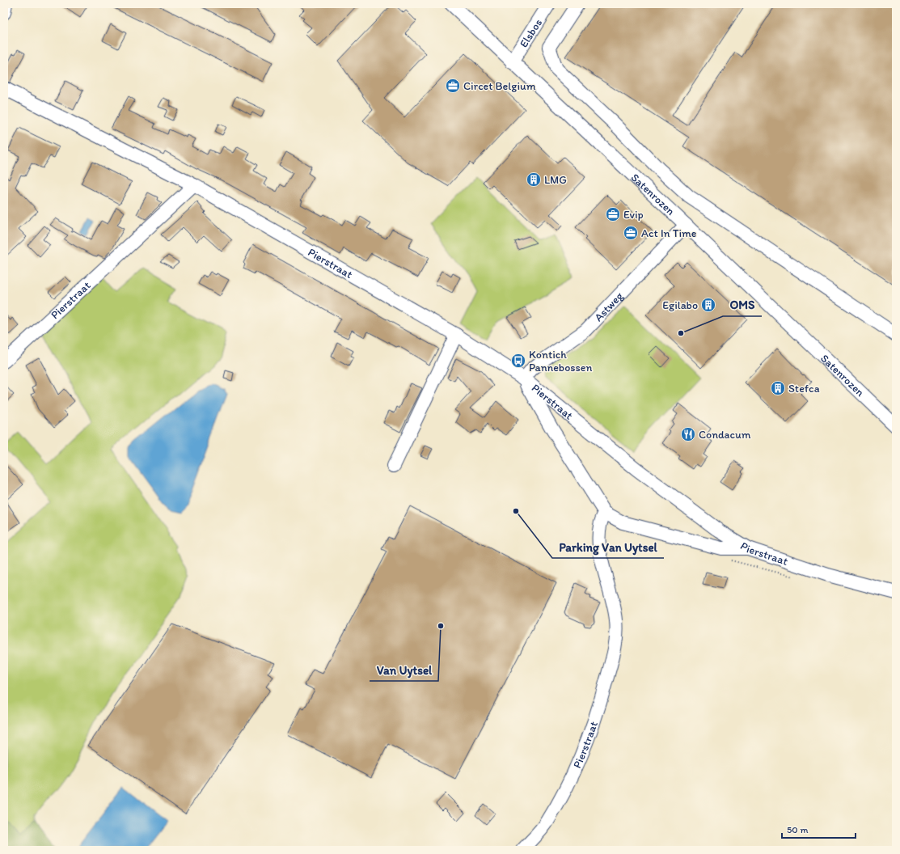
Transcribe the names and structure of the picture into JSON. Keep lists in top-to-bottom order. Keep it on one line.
{"streets":{"street":["Elsbos","Satenrozen","Pierstraat","Astweg"]},"crossings":[["Elsbos","Satenrozen"],["Satenrozen","Astweg"],["Pierstraat","Astweg"]],"places":{"office":["Circet Belgium","Evip","Act In Time"],"building":["LMG","Egilabo","Stefca"],"other":["OMS","Parking Van Uytsel","Van Uytsel"],"bus stop":["Kontich Pannebossen"],"restaurant":["Condacum"]},"scale_bar":"50 m"}
